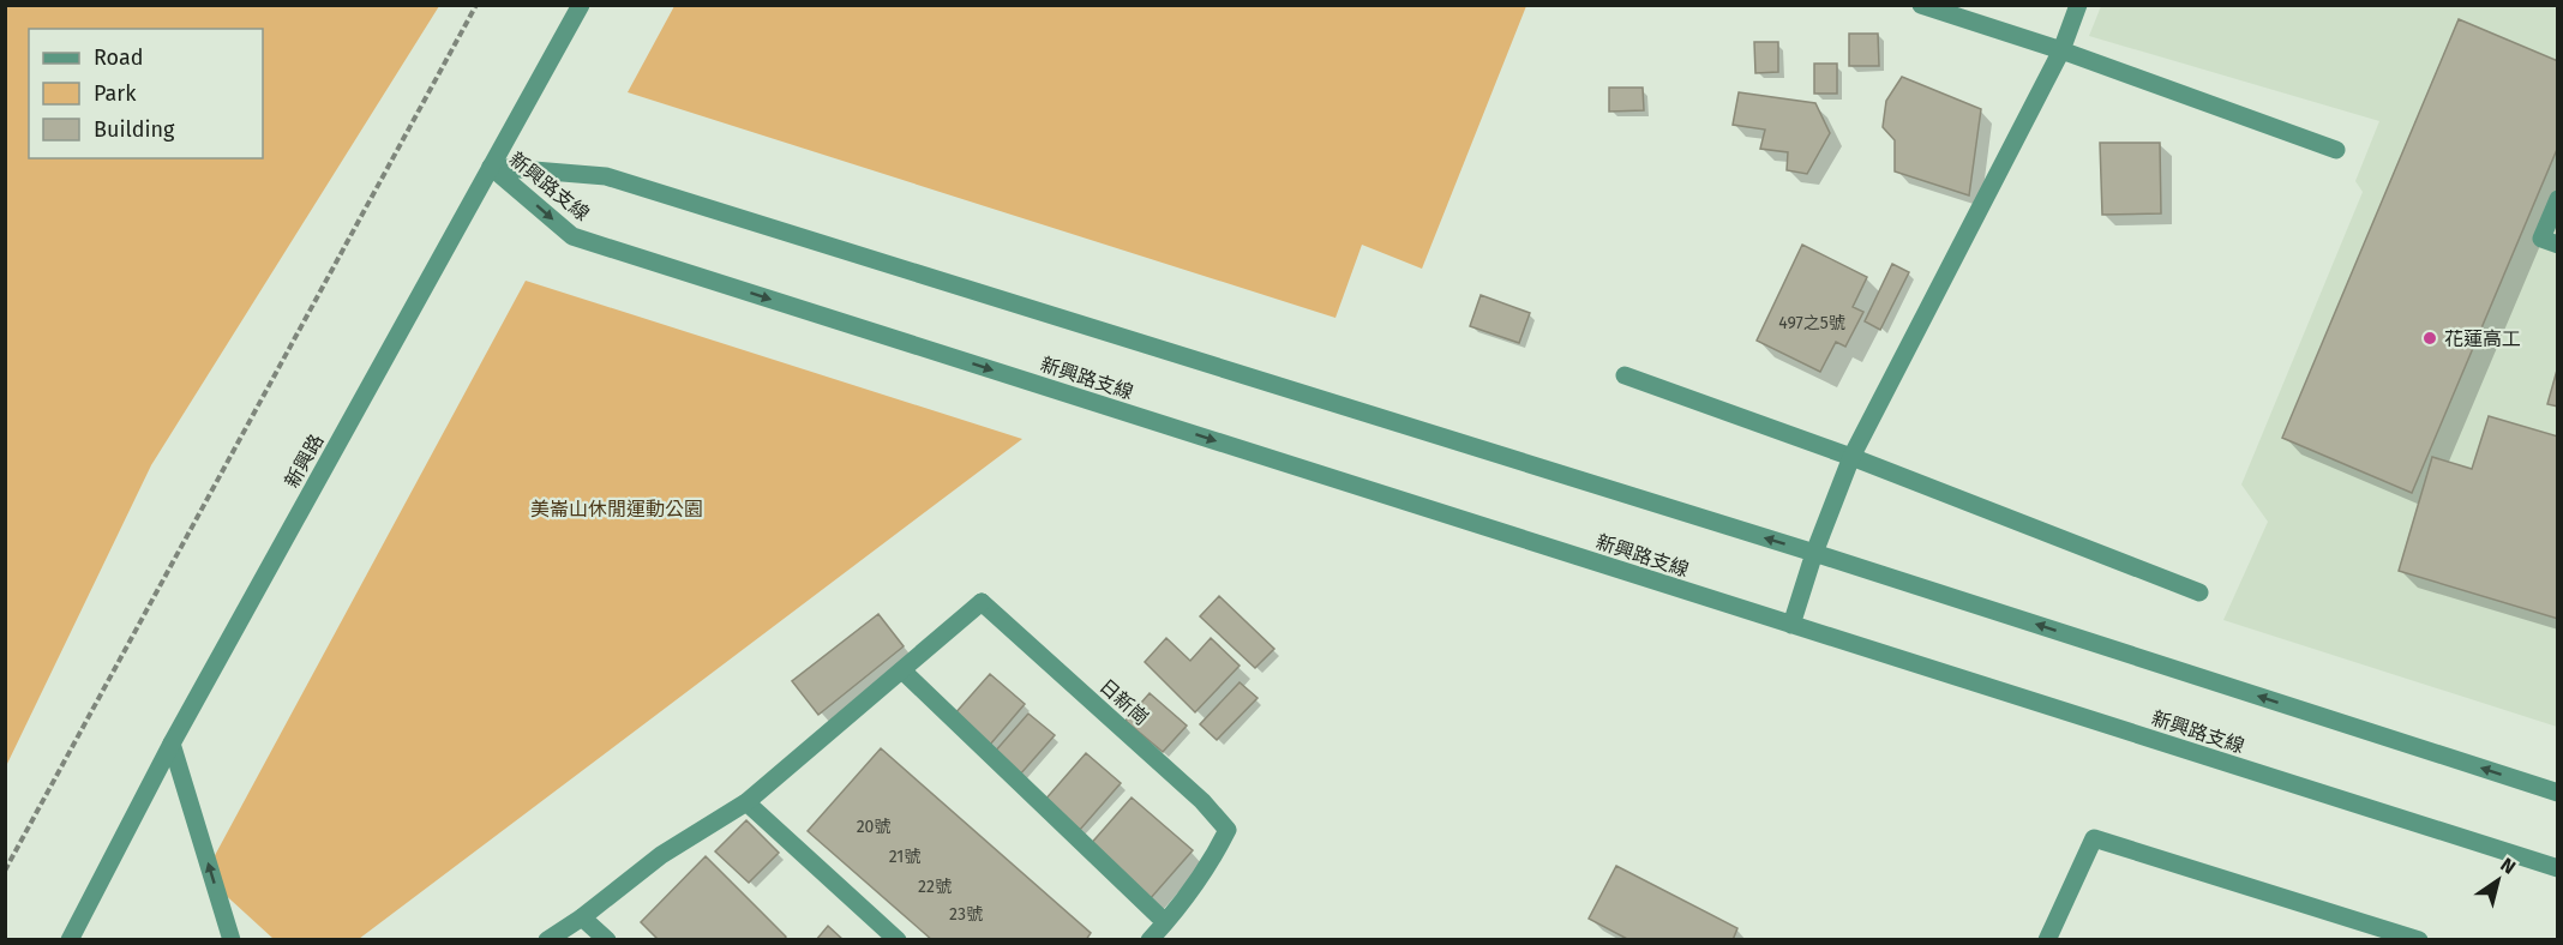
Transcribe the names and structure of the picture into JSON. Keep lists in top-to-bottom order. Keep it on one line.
{"streets":{"street":["新興路支線","新興路","日新崗"]},"crossings":[["新興路支線","新興路"]],"parks":["美崙山休閒運動公園"],"places":["花蓮高工"],"house_numbers":["497之5號","20號","21號","22號","23號"],"legend":["Road","Park","Building"],"north":"top right"}
